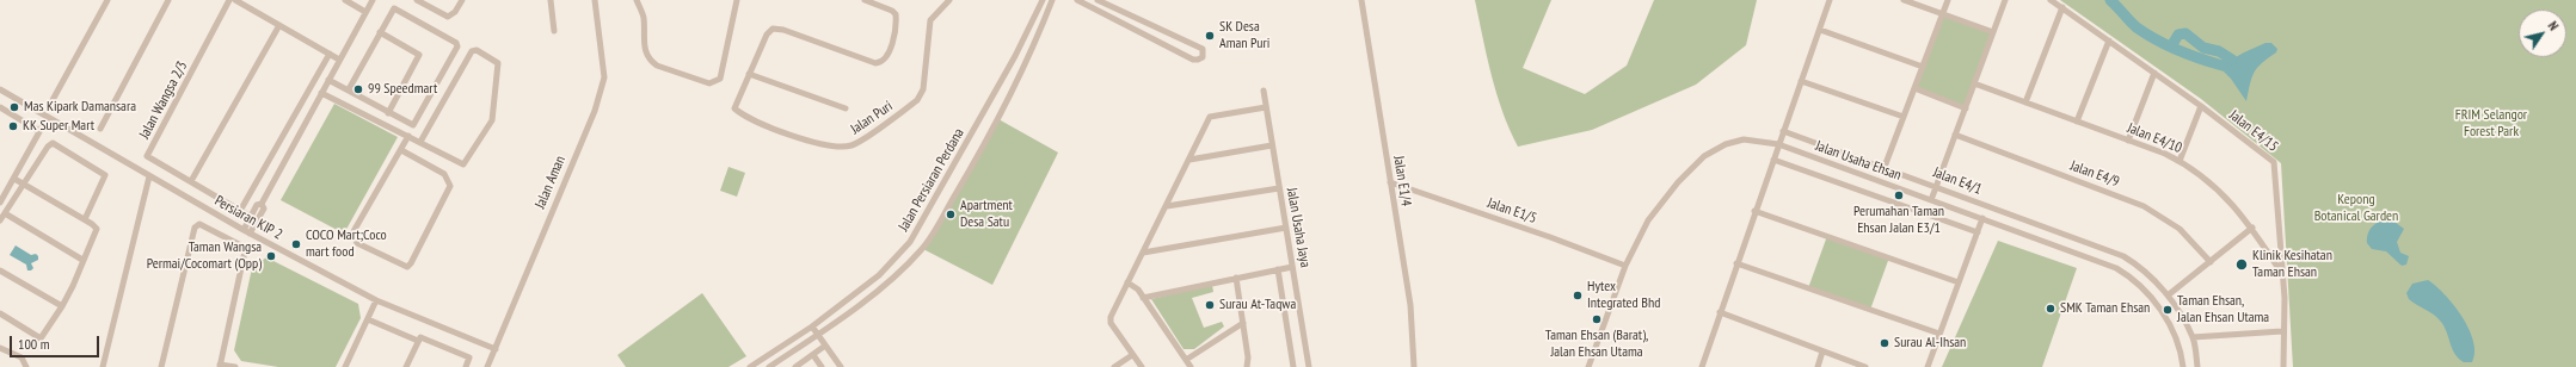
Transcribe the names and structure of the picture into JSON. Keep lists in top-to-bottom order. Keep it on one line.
{"streets":{"street":["Jalan Wangsa 2/3","Jalan Puri","Jalan E4/15","Jalan E4/10","Jalan Usaha Ehsan","Jalan E4/9","Jalan Persiaran Perdana","Jalan E1/4","Jalan E4/1","Jalan Aman","Jalan E1/5","Persiaran KIP 2","Jalan Usaha Jaya"]},"crossings":[["Jalan E4/15","Jalan E4/10"],["Jalan Usaha Ehsan","Jalan E1/5"],["Jalan E1/4","Jalan E1/5"],["Jalan Aman","Persiaran KIP 2"]],"parks":["FRIM Selangor Forest Park","Kepong Botanical Garden"],"places":["SK Desa Aman Puri","99 Speedmart","Mas Kipark Damansara","KK Super Mart","Perumahan Taman Ehsan Jalan E3/1","Apartment Desa Satu","COCO Mart;Coco mart food","Taman Wangsa Permai/Cocomart (Opp)","Klinik Kesihatan Taman Ehsan","Hytex Integrated Bhd","Surau At-Taqwa","SMK Taman Ehsan","Taman Ehsan, Jalan Ehsan Utama","Taman Ehsan (Barat), Jalan Ehsan Utama","Surau Al-Ihsan"],"scale_bar":"100 m","north":"top right"}
